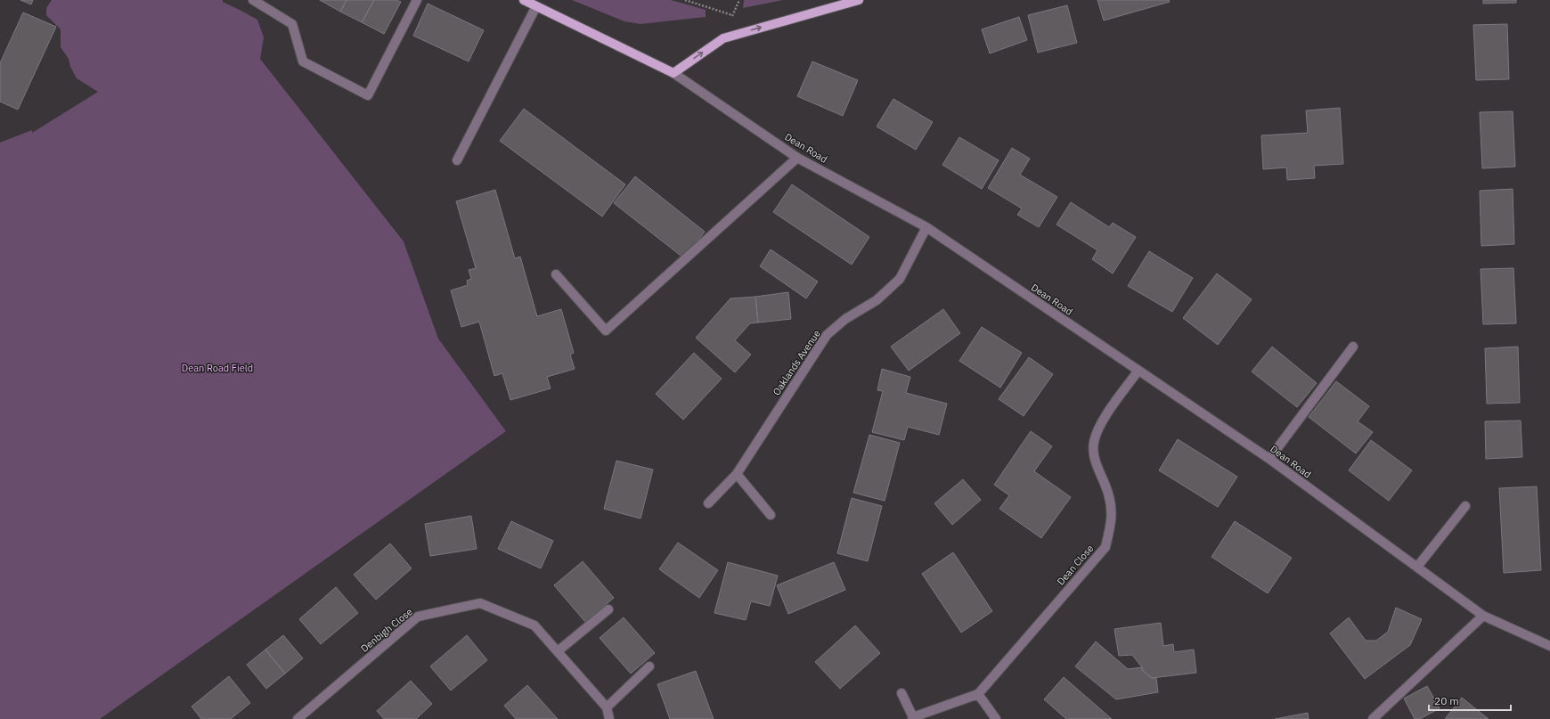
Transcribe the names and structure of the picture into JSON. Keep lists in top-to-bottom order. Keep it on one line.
{"streets":{"main road":["Dean Road"],"street":["Oaklands Avenue","Dean Close","Denbigh Close"]},"crossings":[["Dean Road","Oaklands Avenue"],["Dean Road","Dean Close"]],"parks":["Dean Road Field"],"scale_bar":"20 m"}
